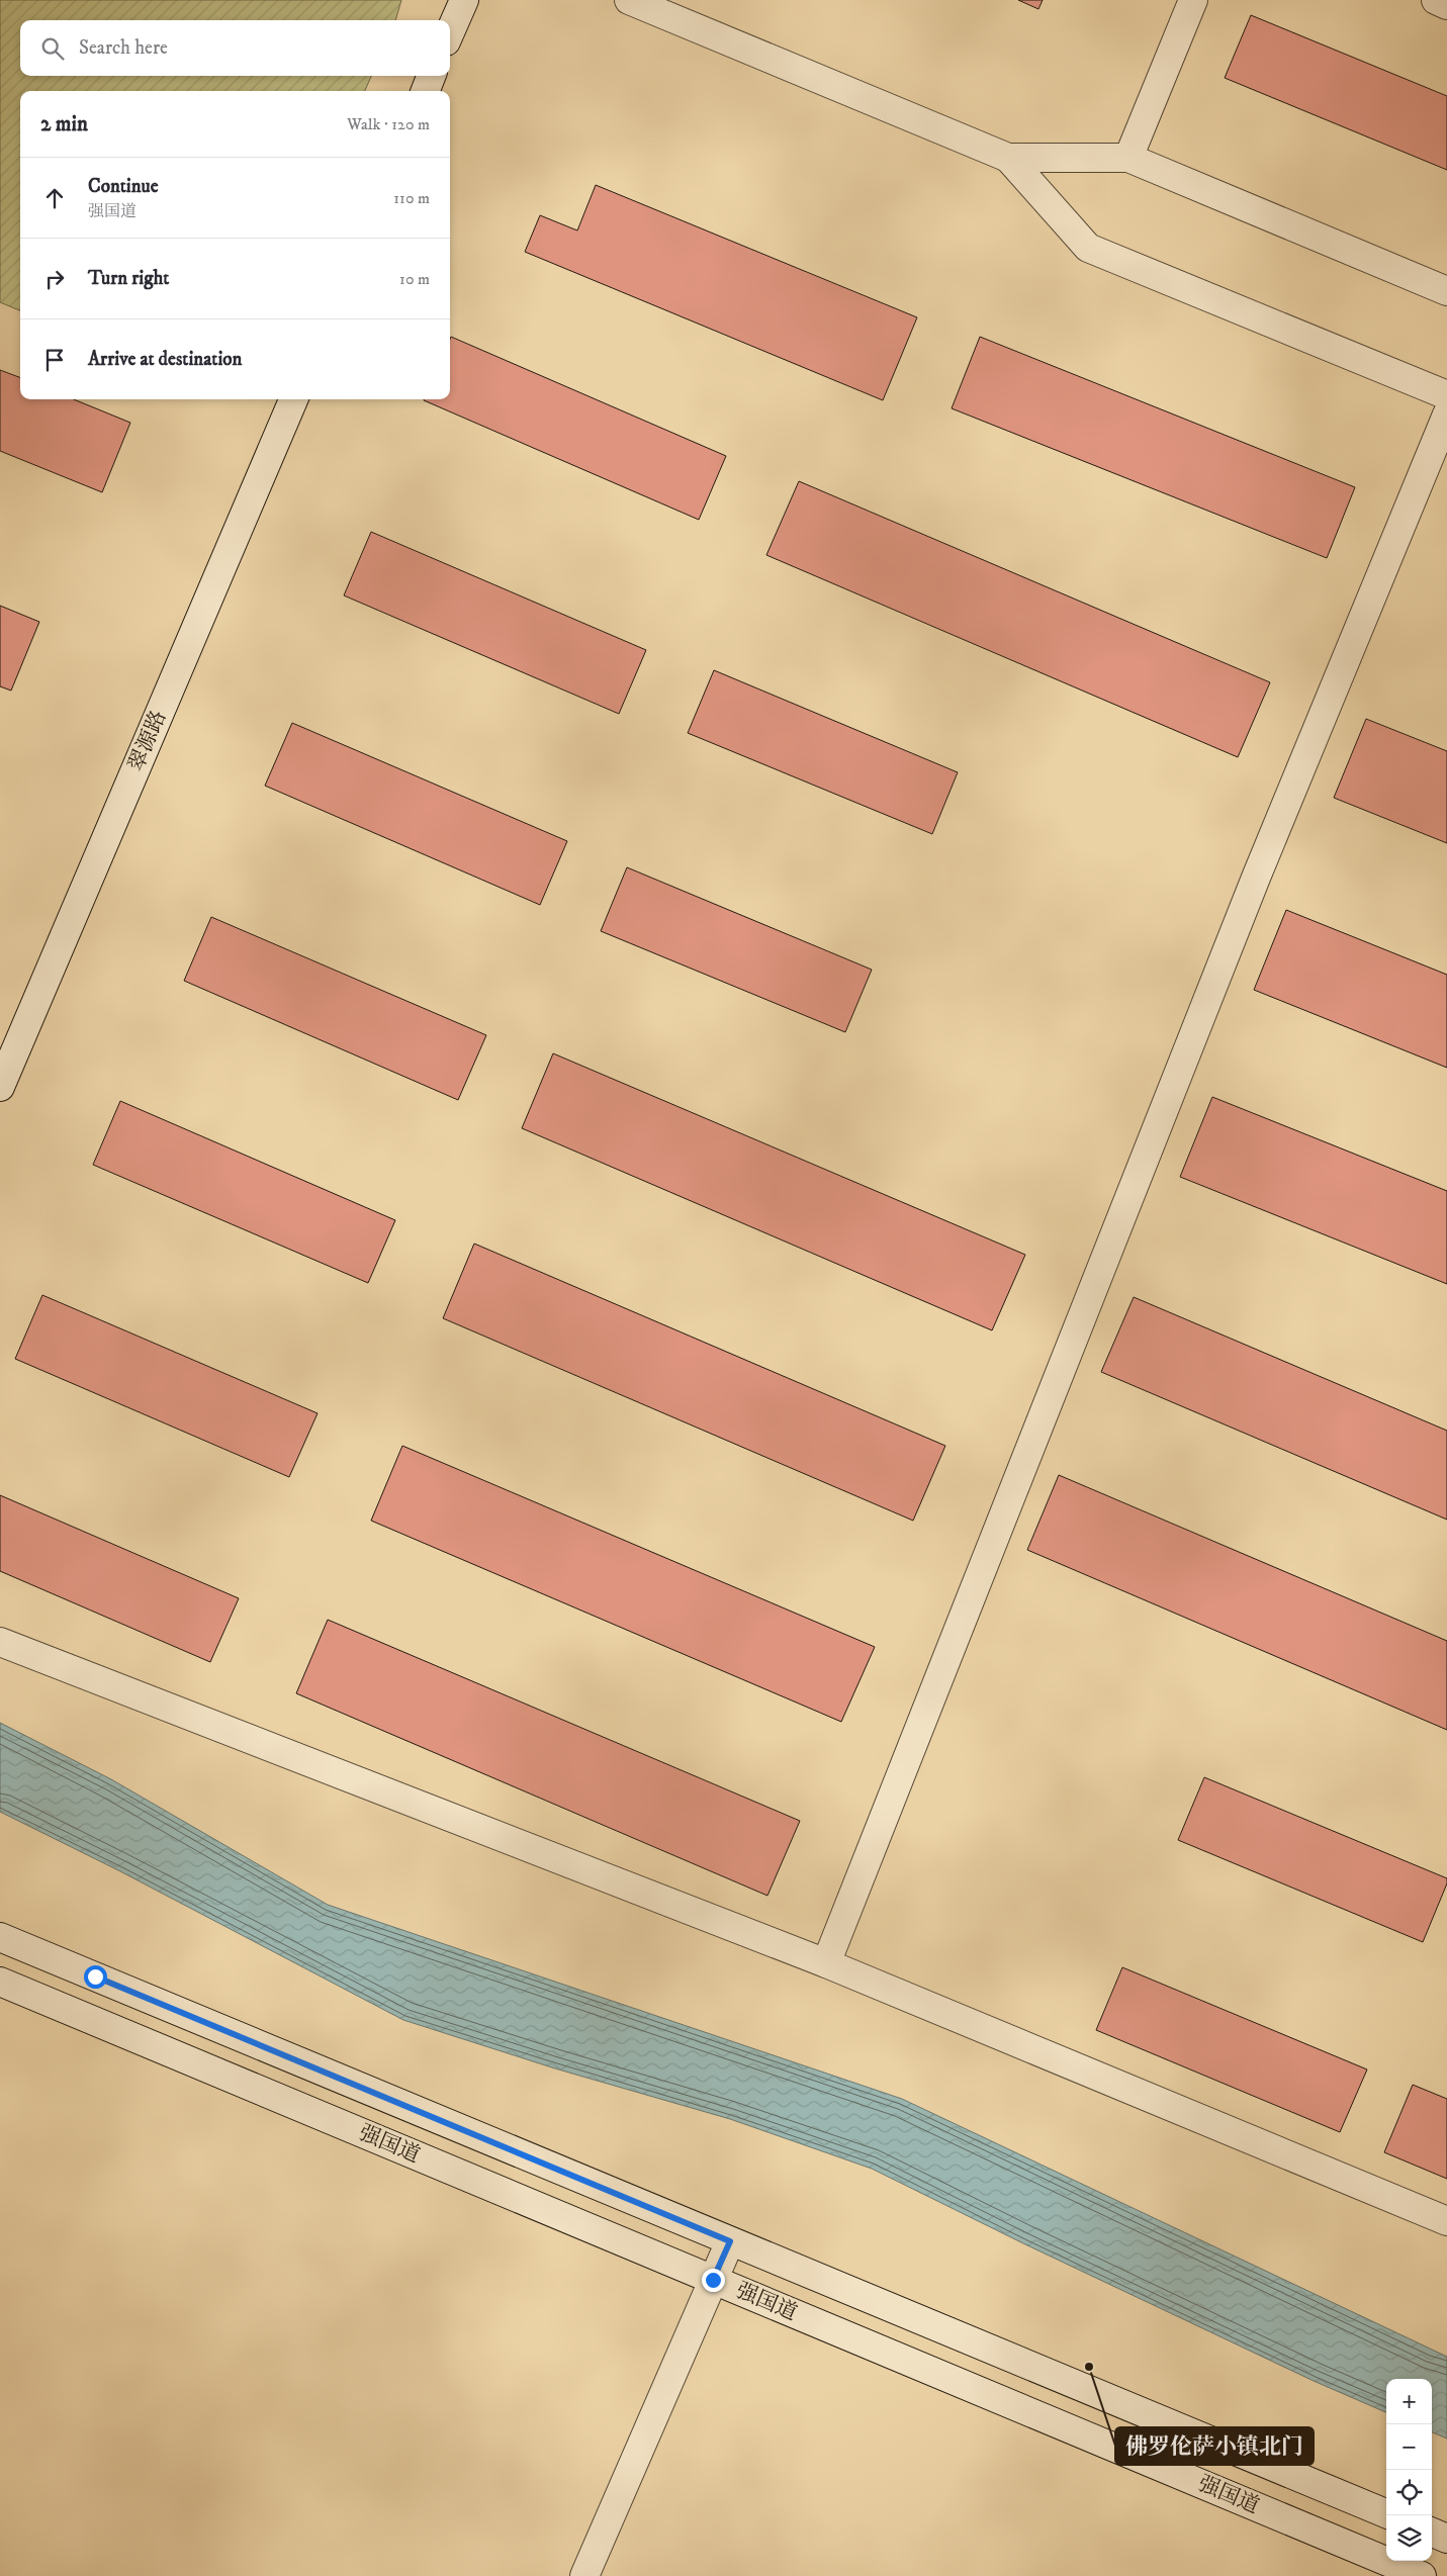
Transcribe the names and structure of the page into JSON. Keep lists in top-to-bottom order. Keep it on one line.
{"streets":{"street":["翠源路","强国道"]},"places":["佛罗伦萨小镇北门"],"page":{"search":"Search here","heading":["2 min","Walk · 120 m"],"list":[["Continue","强国道","110 m"],["Turn right","10 m"],"Arrive at destination"],"map_buttons":["+","−"]}}
